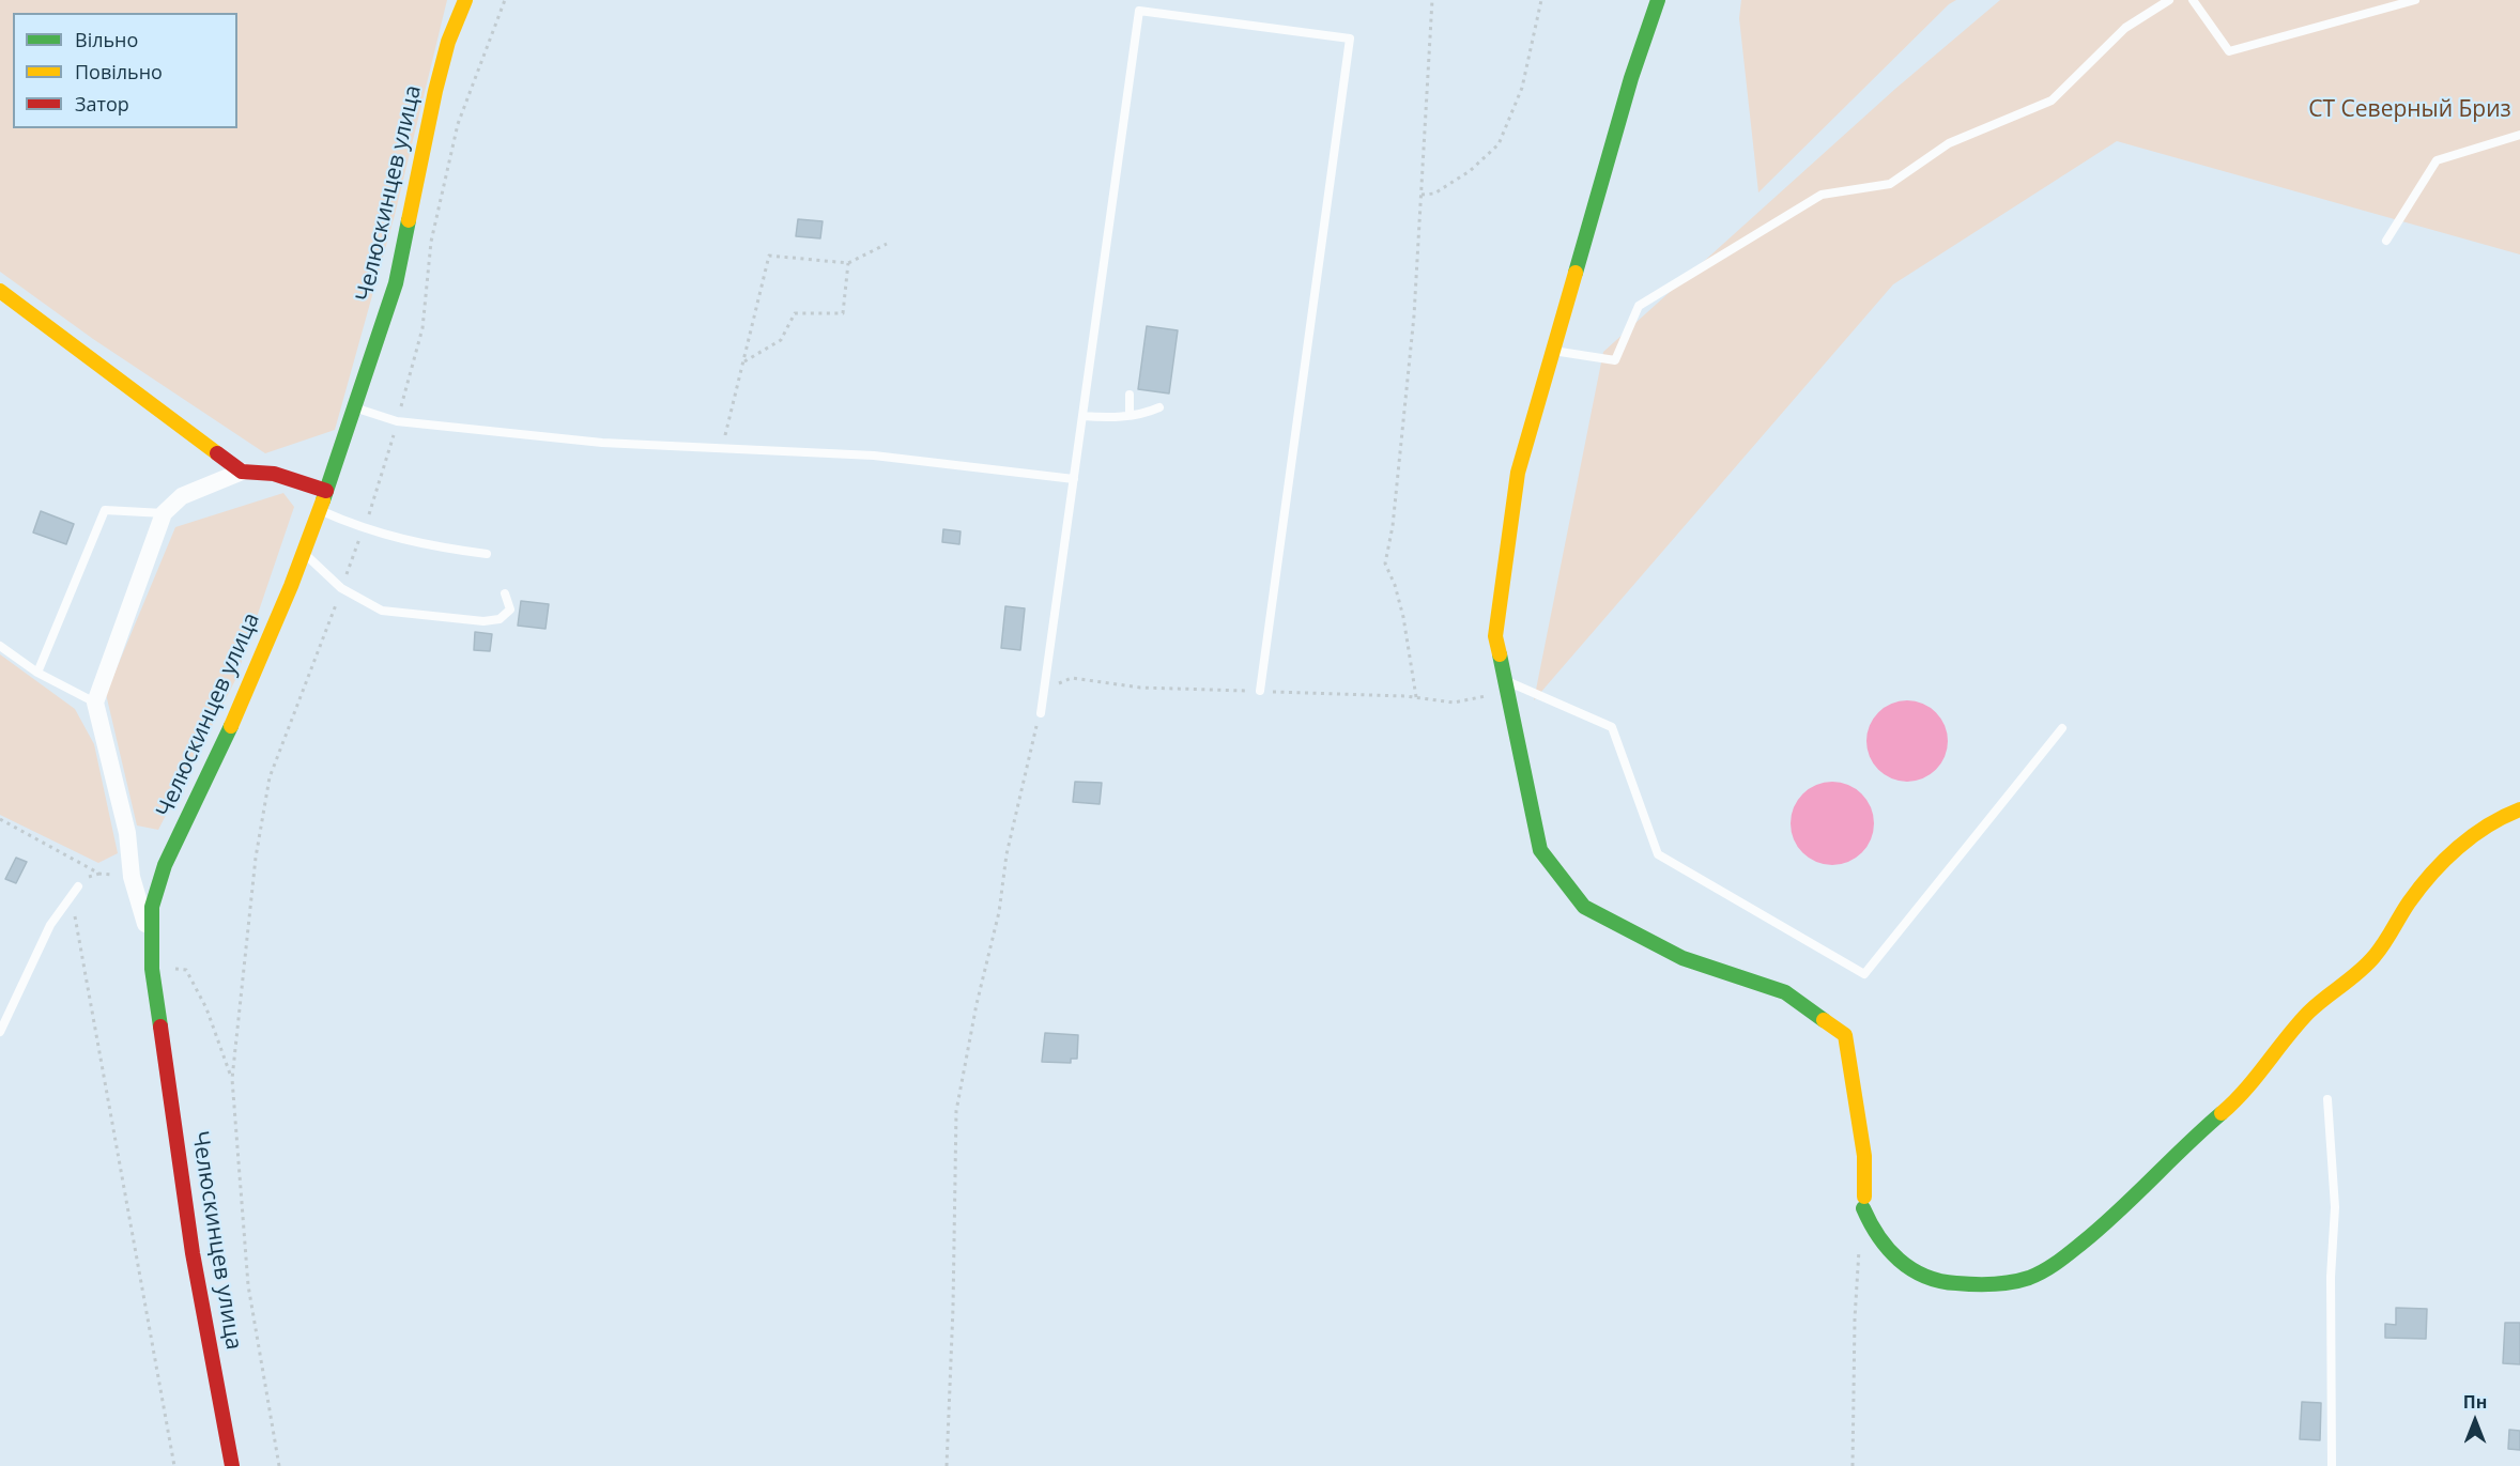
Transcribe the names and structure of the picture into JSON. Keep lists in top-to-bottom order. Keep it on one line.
{"streets":{"street":["Челюскинцев улица"]},"parks":["СТ Северный Бриз"],"legend":["Вільно","Повільно","Затор"],"north":"top"}
